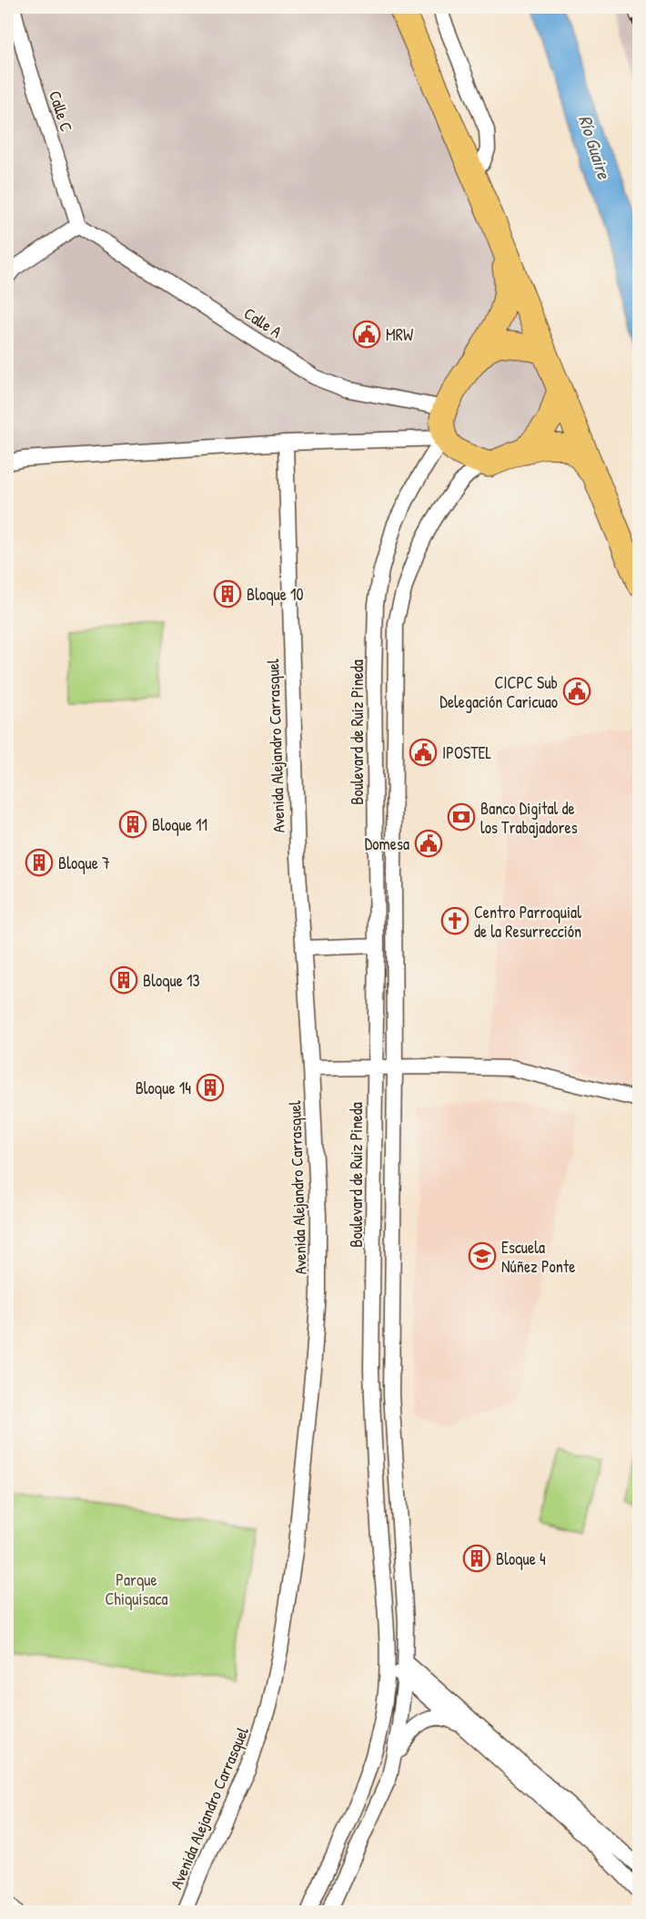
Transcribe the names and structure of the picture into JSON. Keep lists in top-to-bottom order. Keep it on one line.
{"streets":{"street":["Calle C","Calle A","Boulevard de Ruiz Pineda","Avenida Alejandro Carrasquel"]},"crossings":[["Calle C","Calle A"],["Calle A","Boulevard de Ruiz Pineda"]],"water":["Río Guaire"],"parks":["Parque Chiquisaca"],"places":{"public building":["MRW","CICPC Sub Delegación Caricuao","IPOSTEL","Domesa"],"building":["Bloque 10","Bloque 11","Bloque 7","Bloque 13","Bloque 14","Bloque 4"],"bank":["Banco Digital de los Trabajadores"],"church":["Centro Parroquial de la Resurrección"],"school or university":["Escuela Núñez Ponte"]}}
